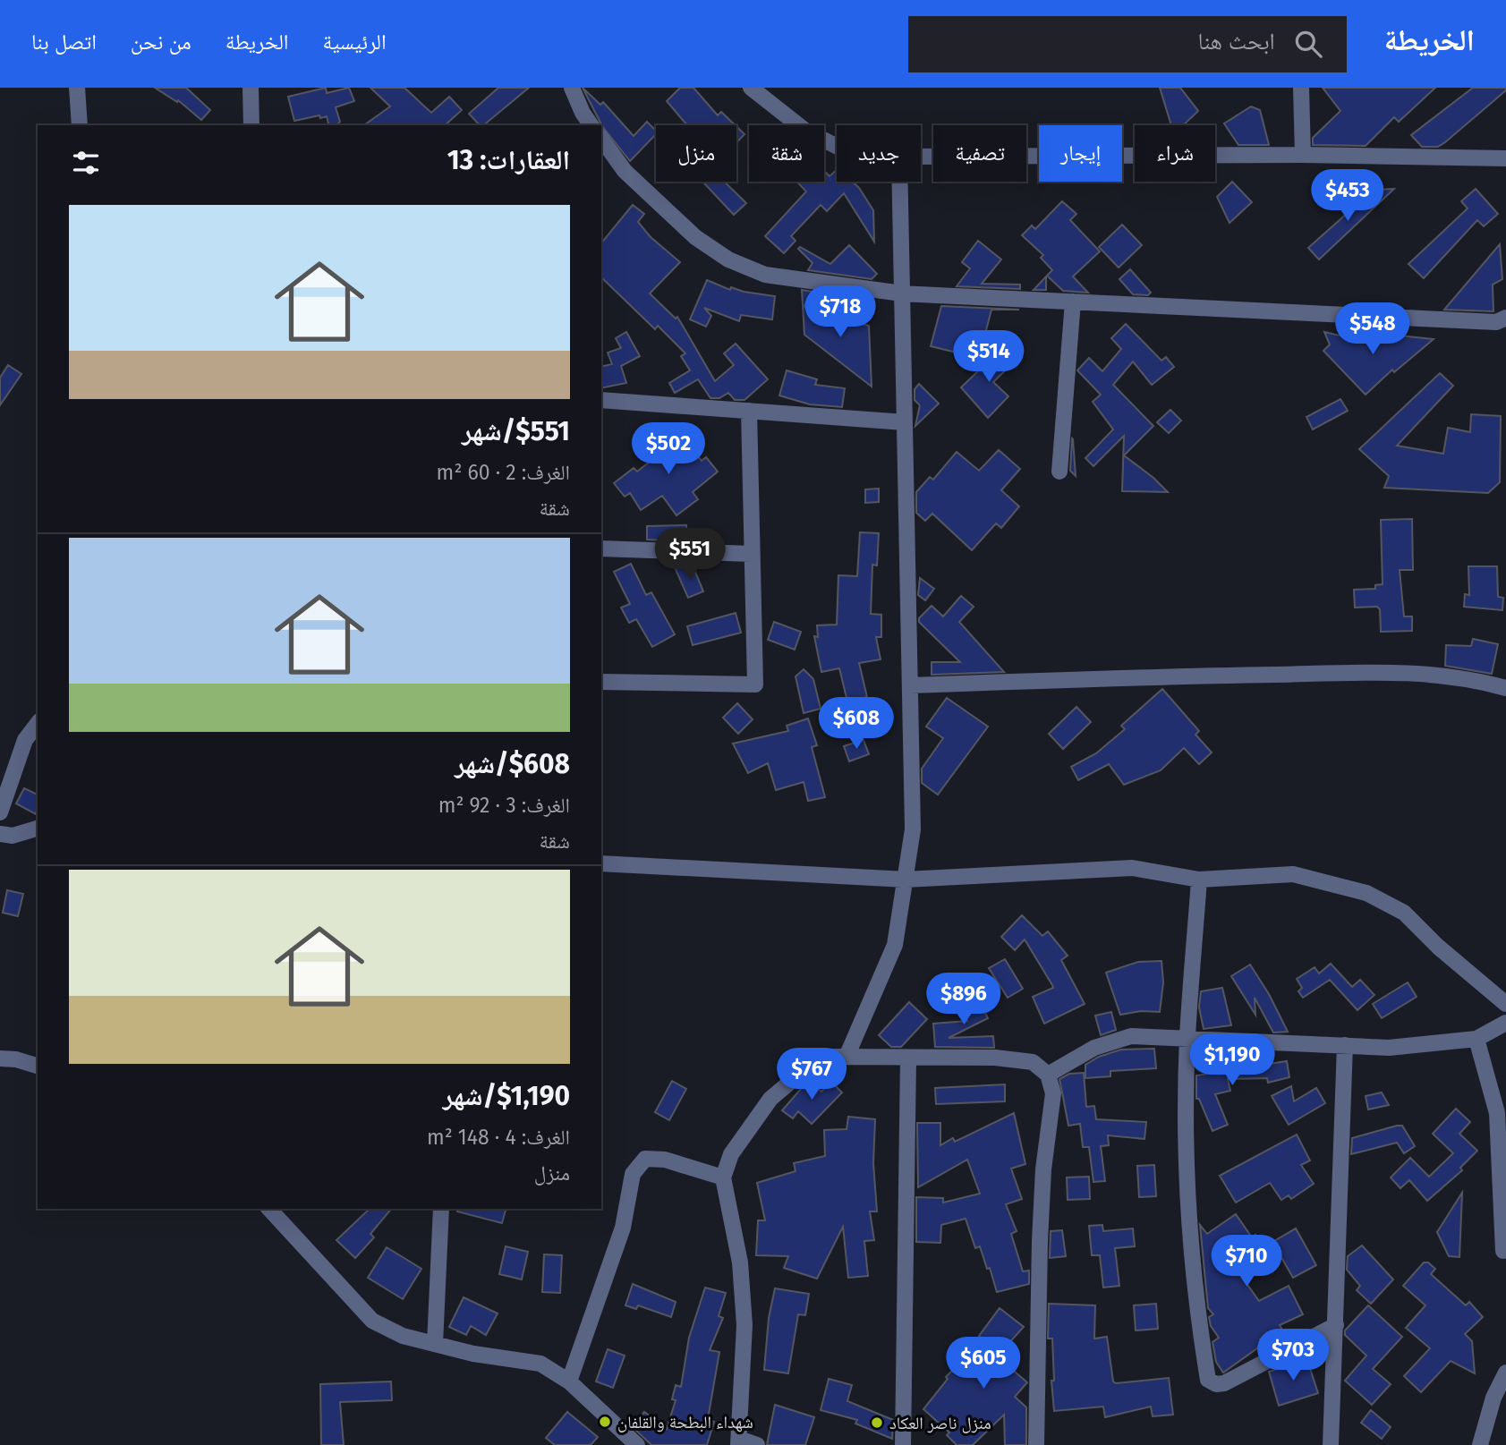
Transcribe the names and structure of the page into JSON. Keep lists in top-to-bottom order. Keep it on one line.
{"places":["شهداء البطحة والقلفان","منزل ناصر العكاد"],"page":{"header":"الخريطة","search":"ابحث هنا","nav":["الرئيسية","الخريطة","من نحن","اتصل بنا"],"chip":["شراء","إيجار","تصفية","جديد","شقة","منزل"],"heading":"العقارات: 13","price":["$453","$718","$548","$514","$502","$551","$608","$896","$1,190","$767","$710","$703","$605"],"list":[{"name":"$551/شهر","note":"الغرف: 2 · 60 m² · شقة"},{"name":"$608/شهر","note":"الغرف: 3 · 92 m² · شقة"},{"name":"$1,190/شهر","note":"الغرف: 4 · 148 m² · منزل"}]}}
